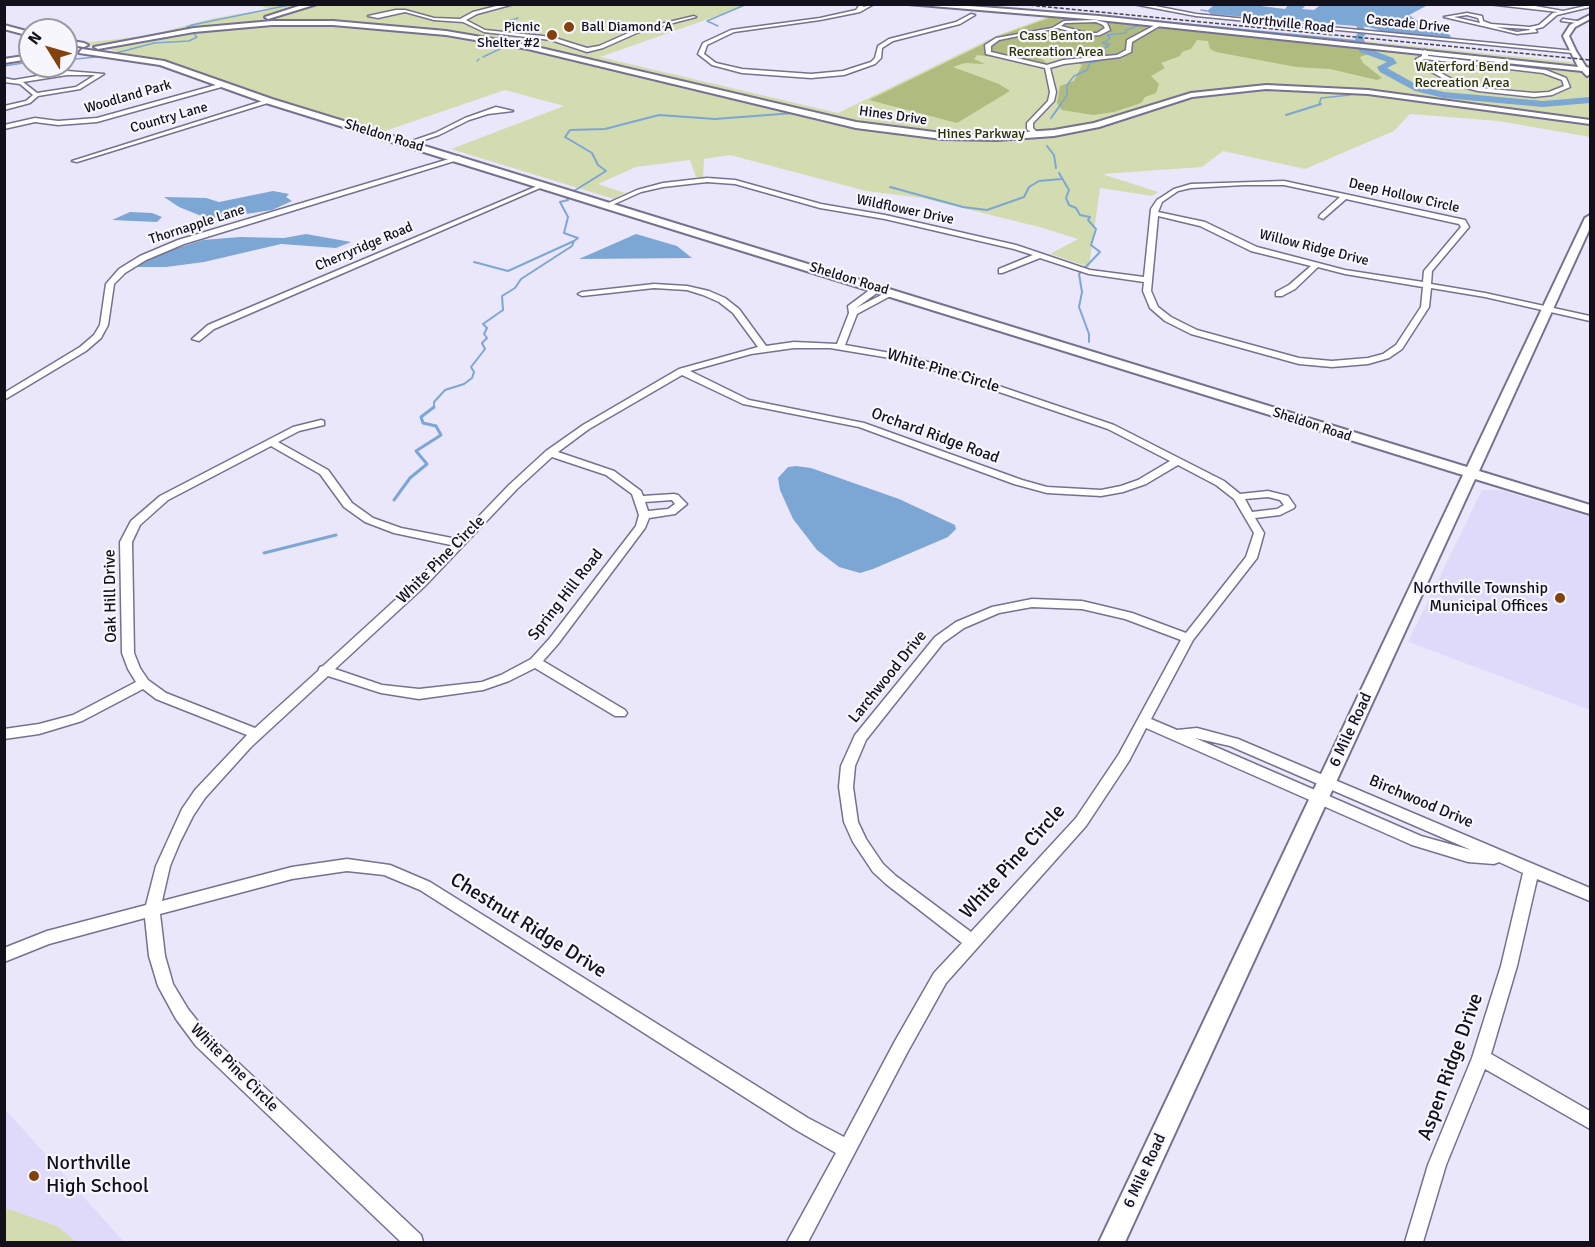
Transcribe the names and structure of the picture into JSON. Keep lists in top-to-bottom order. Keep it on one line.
{"streets":{"street":["Northville Road","Cascade Drive","Woodland Park","Hines Drive","Country Lane","Sheldon Road","Deep Hollow Circle","Wildflower Drive","Thornapple Lane","Cherryridge Road","Willow Ridge Drive","White Pine Circle","Orchard Ridge Road","Spring Hill Road","Oak Hill Drive","Larchwood Drive","6 Mile Road","Birchwood Drive","Chestnut Ridge Drive","Aspen Ridge Drive"]},"crossings":[["Woodland Park","Sheldon Road"],["Country Lane","Sheldon Road"],["Sheldon Road","Wildflower Drive"],["Sheldon Road","Thornapple Lane"],["Sheldon Road","Cherryridge Road"],["Sheldon Road","6 Mile Road"],["Deep Hollow Circle","Wildflower Drive"],["Deep Hollow Circle","Willow Ridge Drive"],["Willow Ridge Drive","6 Mile Road"],["White Pine Circle","Orchard Ridge Road"],["White Pine Circle","Spring Hill Road"],["White Pine Circle","Oak Hill Drive"],["White Pine Circle","Larchwood Drive"],["White Pine Circle","Birchwood Drive"],["White Pine Circle","Chestnut Ridge Drive"],["6 Mile Road","Birchwood Drive"],["Birchwood Drive","Aspen Ridge Drive"]],"parks":["Cass Benton Recreation Area","Waterford Bend Recreation Area","Hines Parkway"],"places":["Ball Diamond A","Picnic Shelter #2","Northville Township Municipal Offices","Northville High School"],"north":"top left"}
